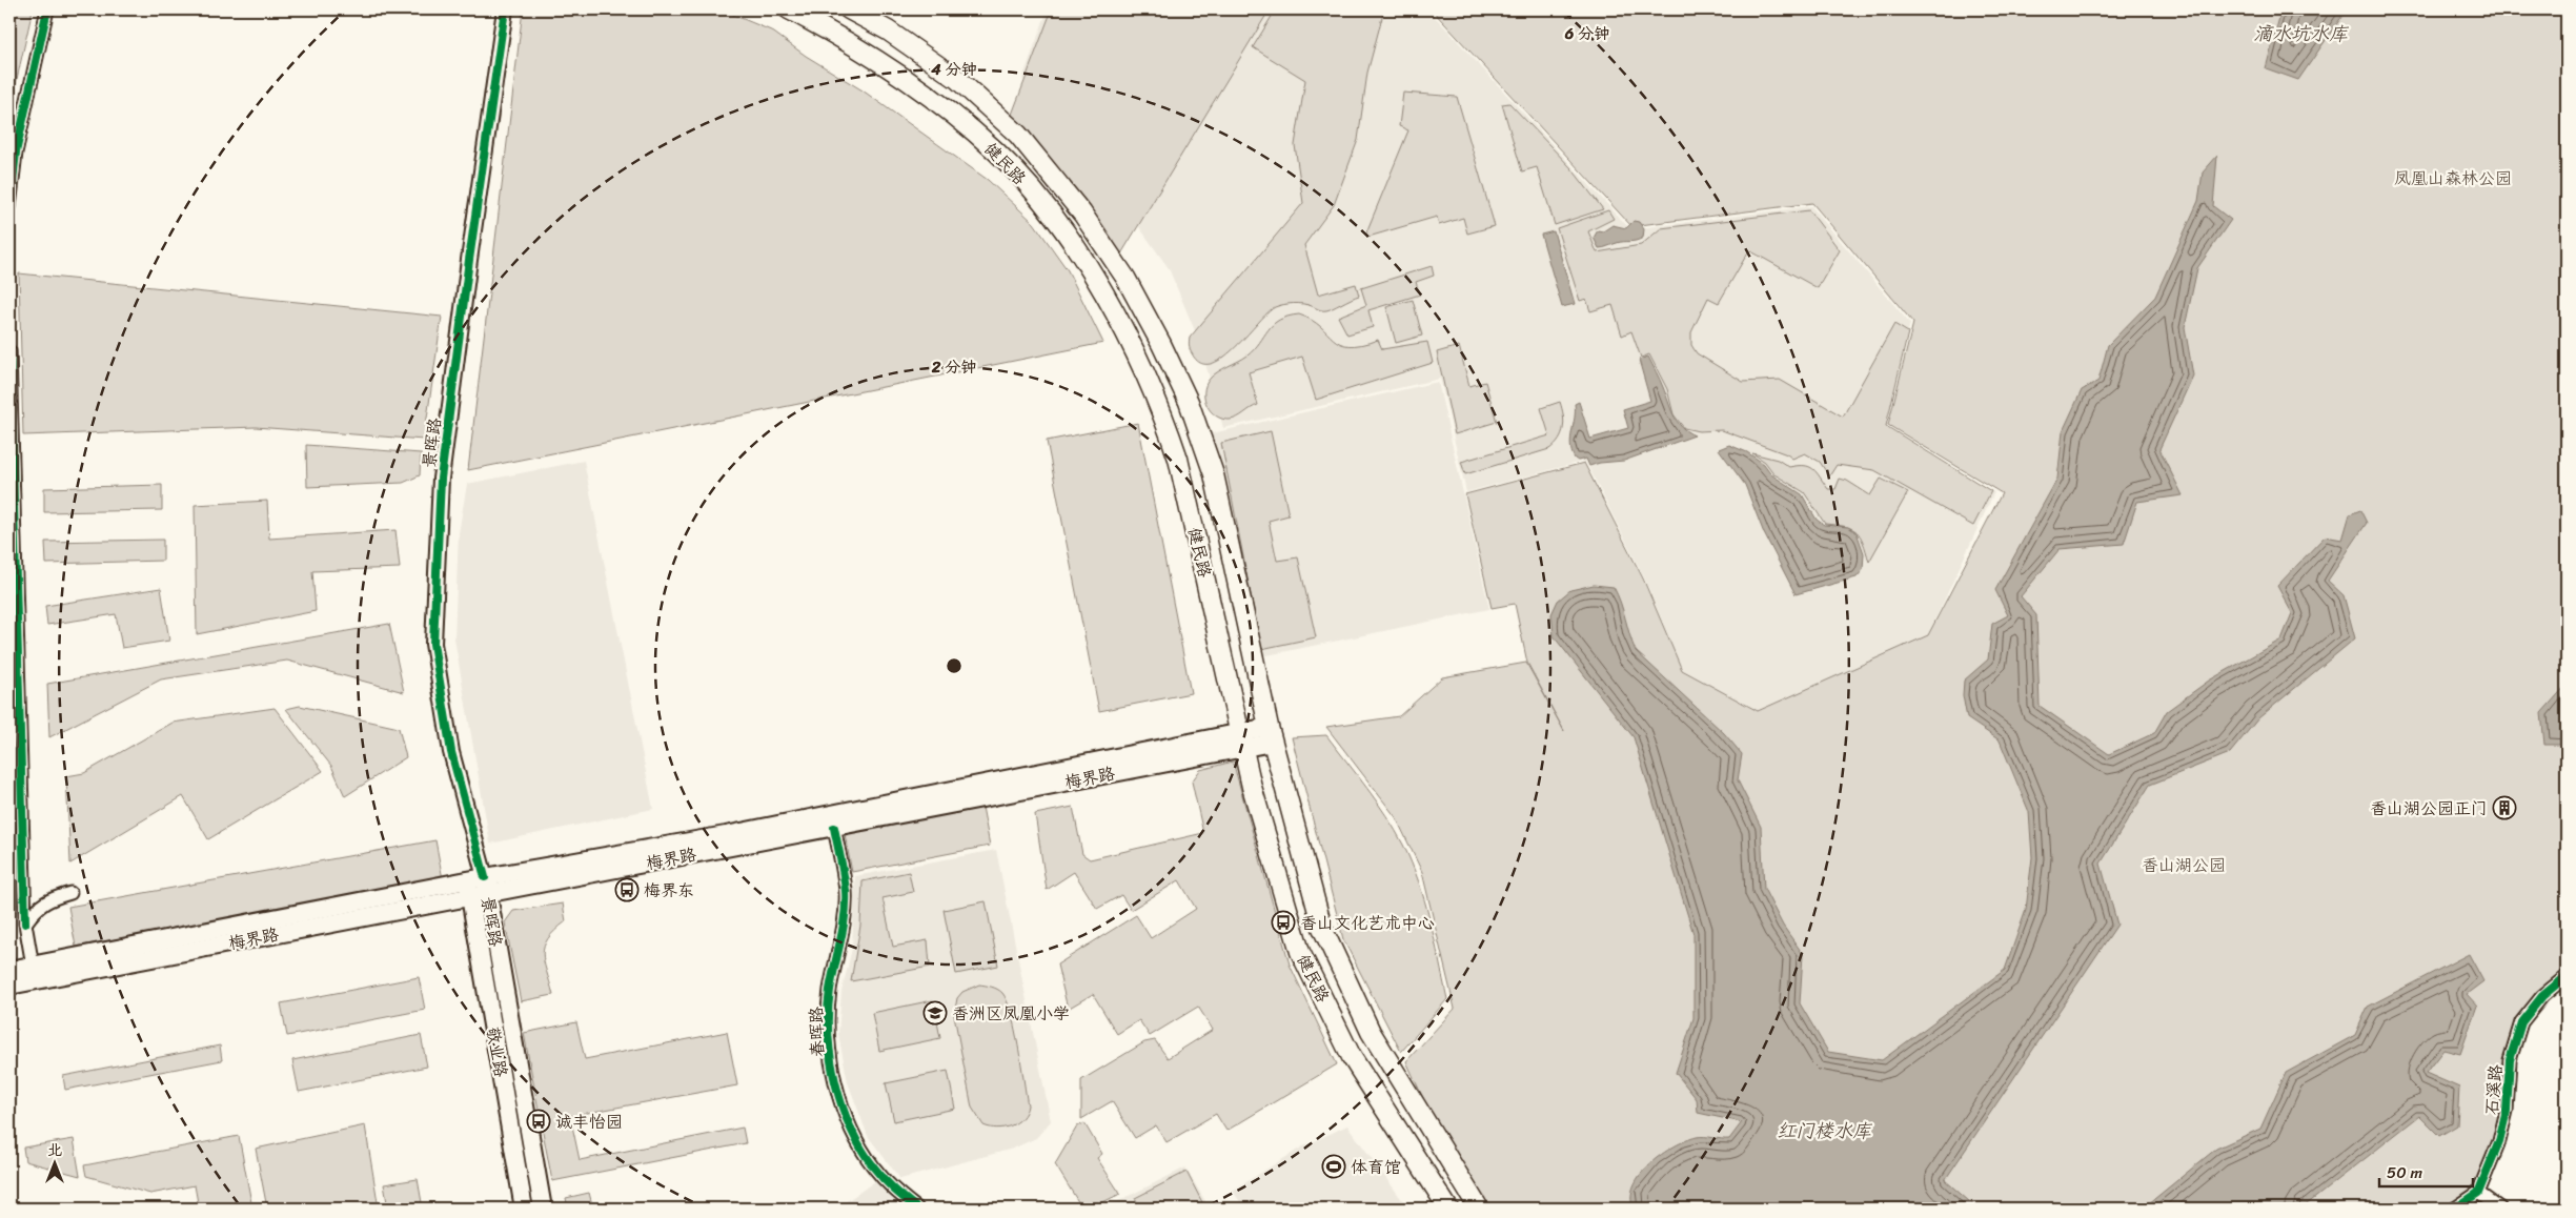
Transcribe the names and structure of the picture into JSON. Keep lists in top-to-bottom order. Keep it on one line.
{"streets":{"main road":["健民路","景晖路","梅界路","敬业路"],"street":["春晖路","石溪路"]},"crossings":[["健民路","梅界路"],["景晖路","梅界路"],["梅界路","春晖路"],["梅界路","敬业路"]],"water":["滴水坑水库","红门楼水库"],"parks":["凤凰山森林公园","香山湖公园"],"places":{"building":["香山湖公园正门"],"bus stop":["梅界东","香山文化艺术中心","诚丰怡园"],"school or university":["香洲区凤凰小学"],"sports":["体育馆"]},"scale_bar":"50 m","north":"top","rings":["6 分钟","4 分钟","2 分钟"]}
